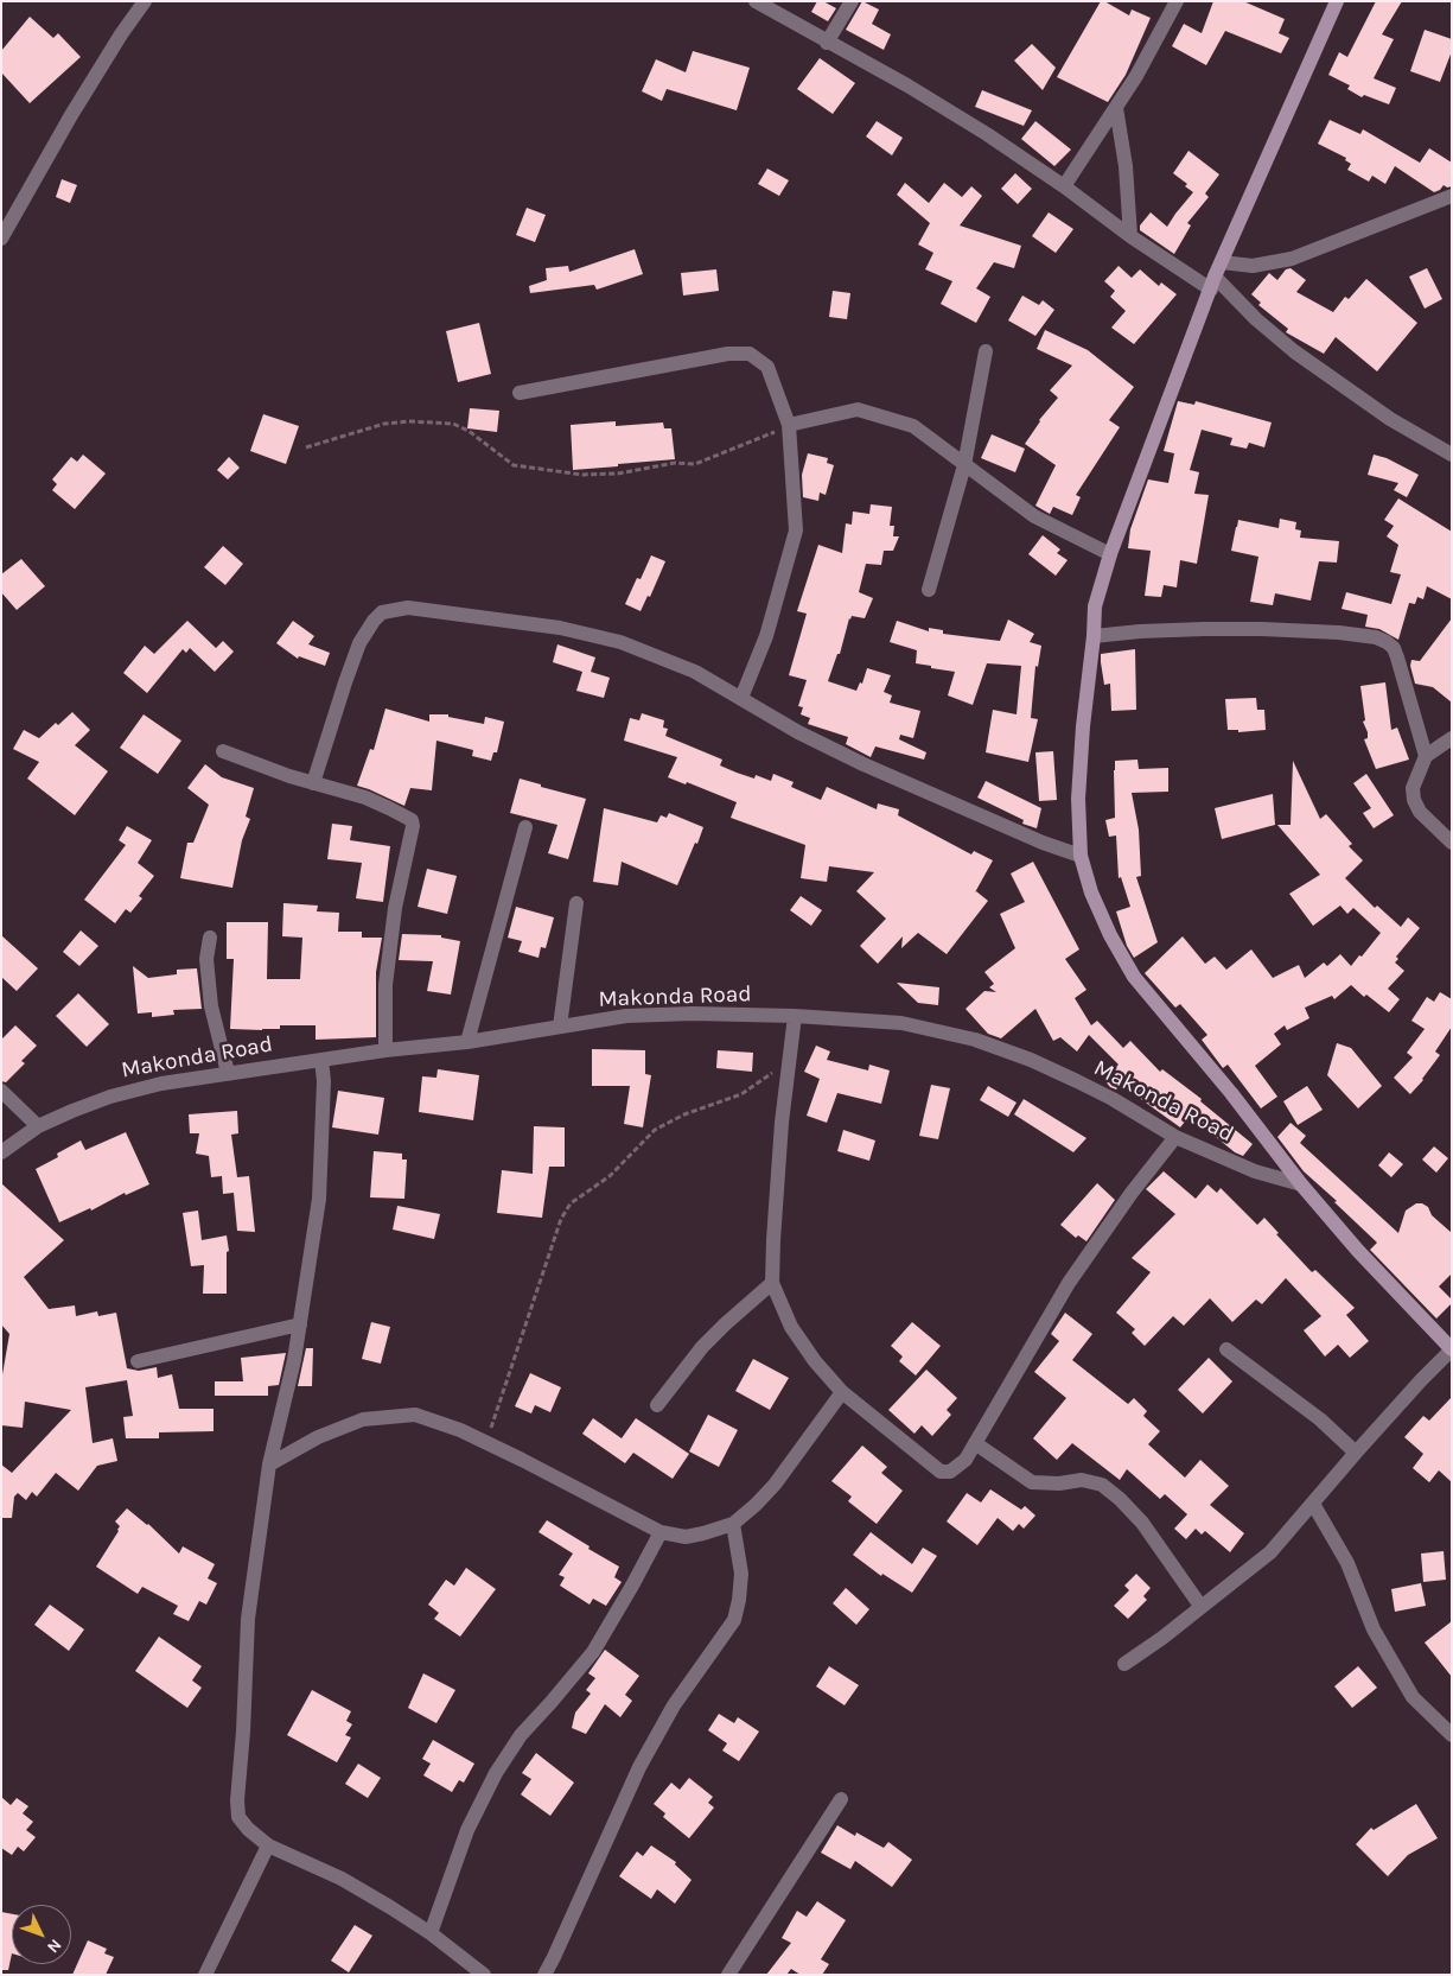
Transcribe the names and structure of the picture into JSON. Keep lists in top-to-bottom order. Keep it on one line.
{"streets":{"street":["Makonda Road"]},"north":"bottom right"}
